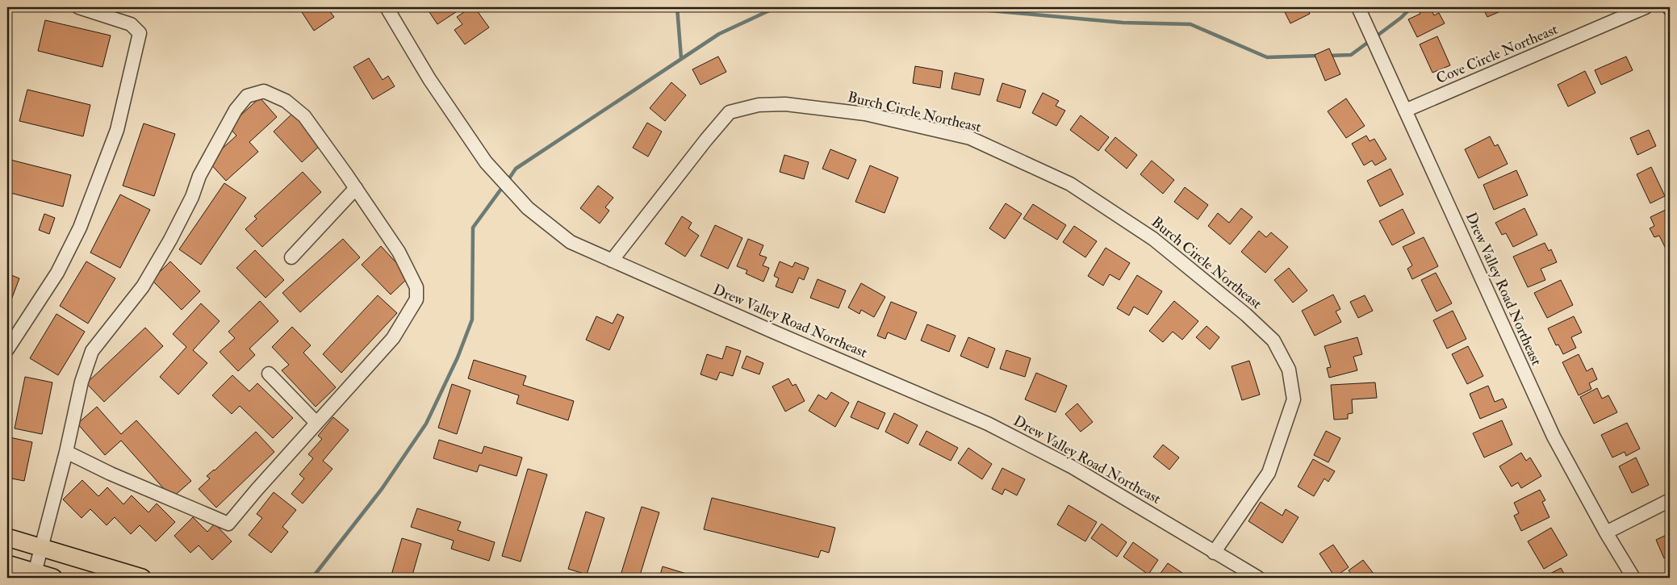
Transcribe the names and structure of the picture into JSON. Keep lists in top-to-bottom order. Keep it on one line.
{"streets":{"street":["Cove Circle Northeast","Burch Circle Northeast","Drew Valley Road Northeast"]},"crossings":[["Cove Circle Northeast","Drew Valley Road Northeast"],["Burch Circle Northeast","Drew Valley Road Northeast"]]}
